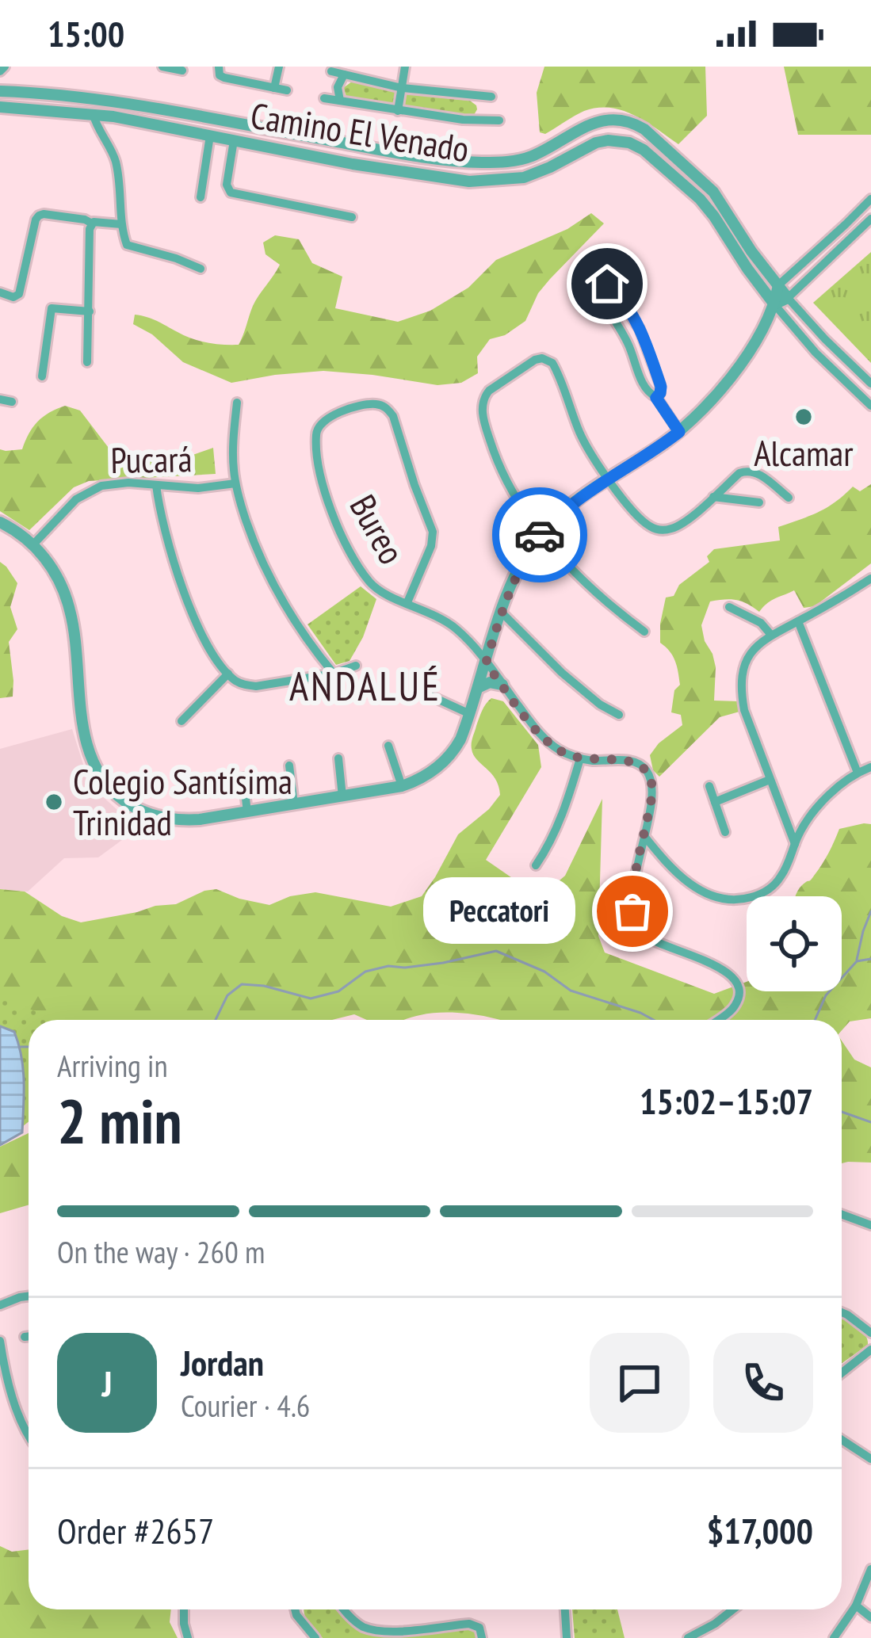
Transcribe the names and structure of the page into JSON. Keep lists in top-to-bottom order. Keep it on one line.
{"streets":{"street":["Camino El Venado","Pucará","Bureo"]},"districts":["ANDALUÉ"],"places":["Alcamar","Colegio Santísima Trinidad","Peccatori"],"page":{"status":"15:00","bubble":"Peccatori","heading":["2 min","Arriving in","15:02–15:07"],"panel":["Jordan","Courier · 4.6","Order #2657","$17,000"],"bar":"On the way · 260 m","round":"J"}}
